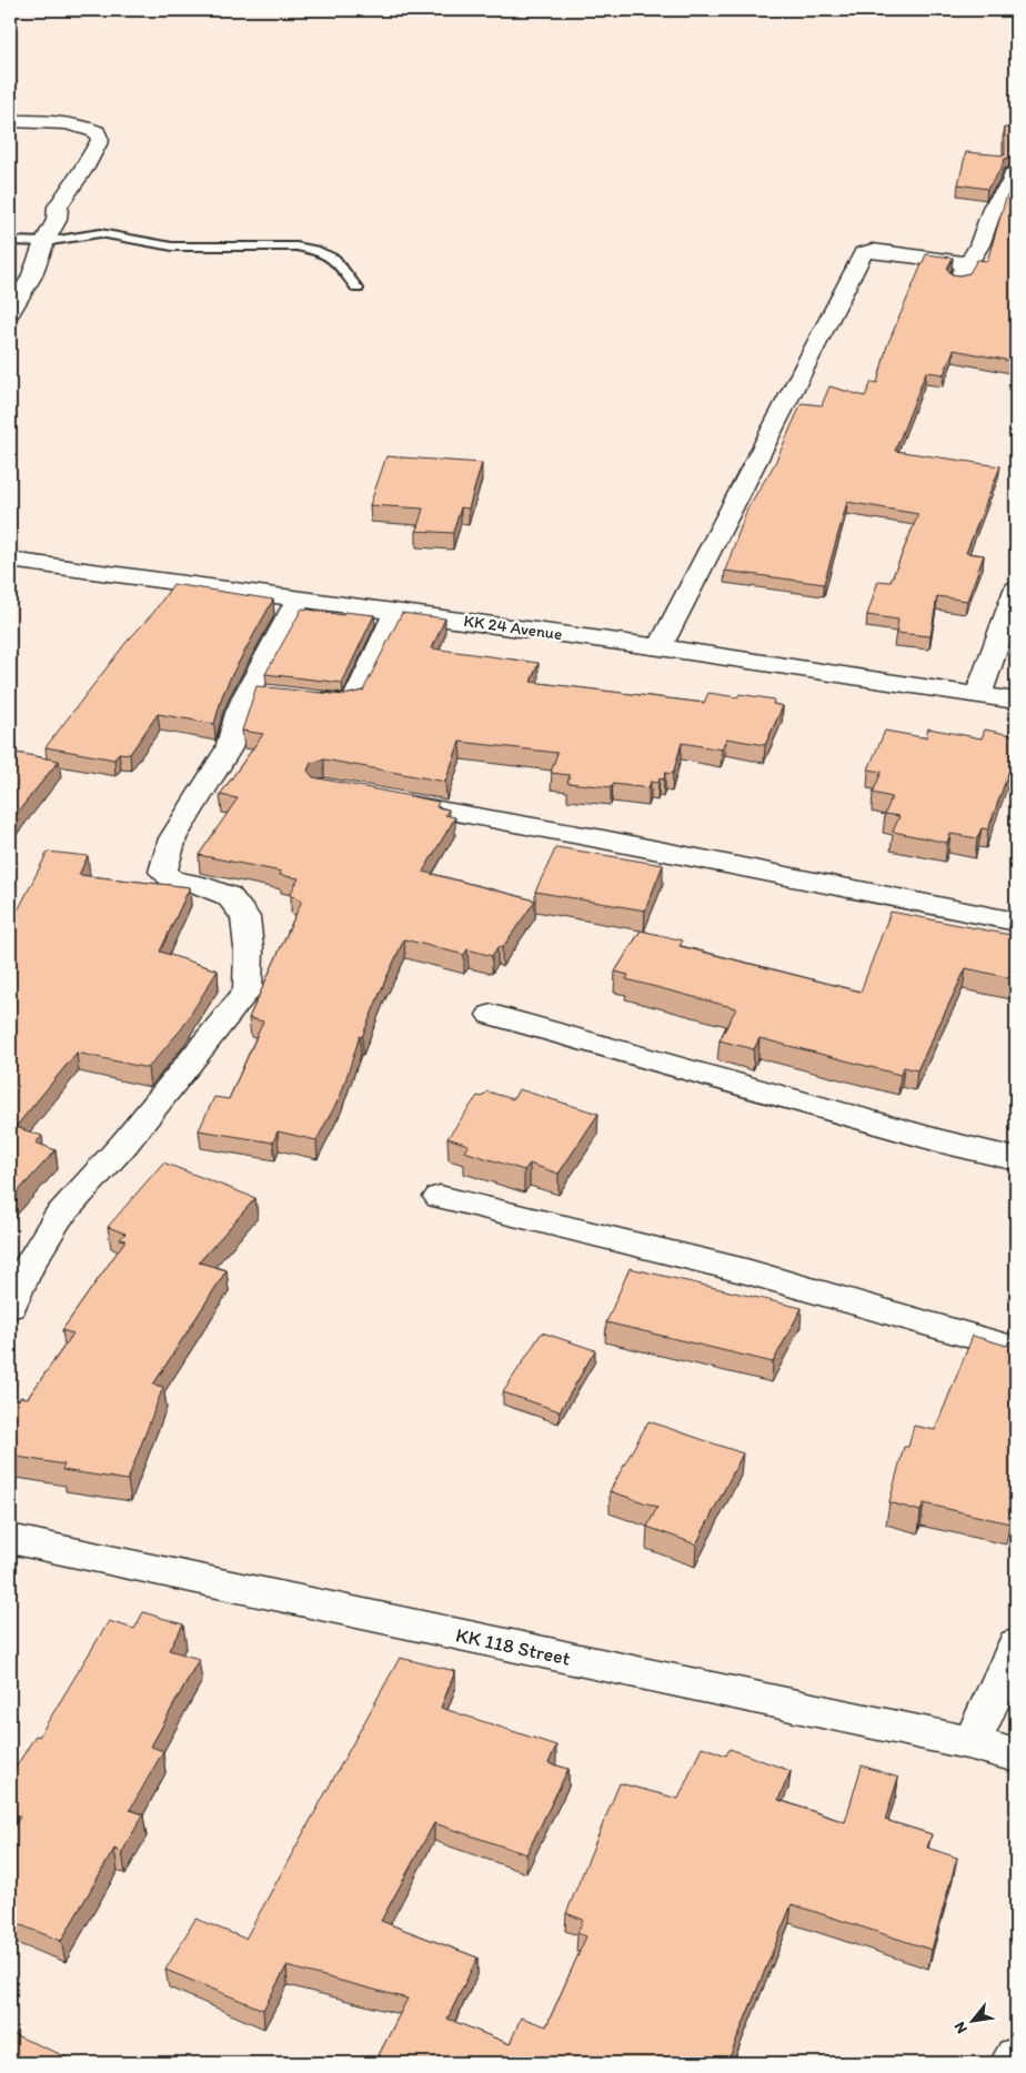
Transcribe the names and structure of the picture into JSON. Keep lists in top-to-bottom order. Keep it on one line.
{"streets":{"street":["KK 24 Avenue","KK 118 Street"]},"north":"bottom left"}
